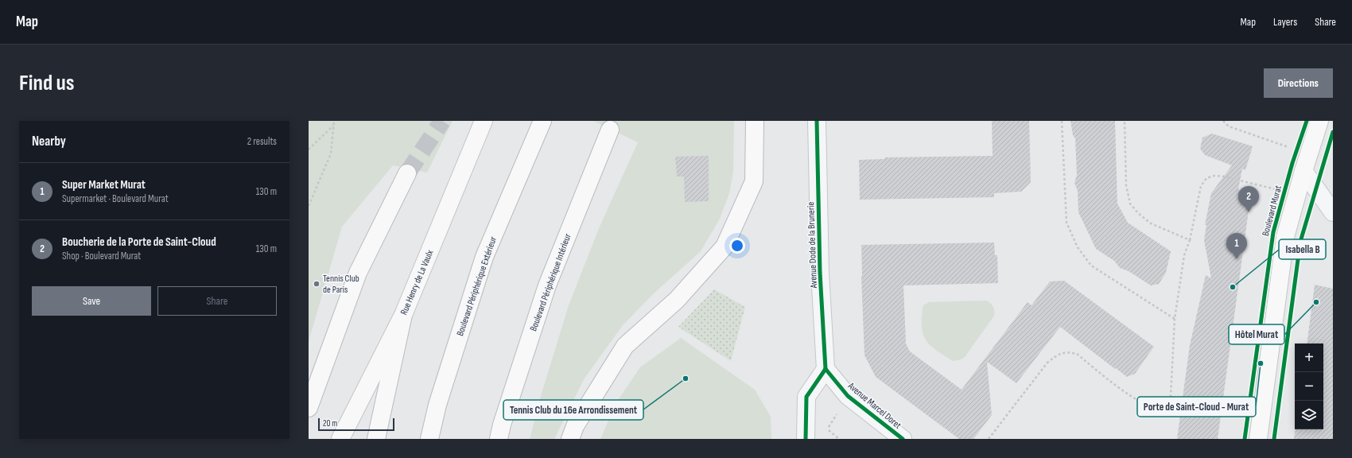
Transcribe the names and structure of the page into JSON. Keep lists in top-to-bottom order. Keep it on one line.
{"streets":{"main road":["Boulevard Murat","Rue Henry de La Vaulx","Boulevard Périphérique Intérieur","Boulevard Périphérique Extérieur"],"street":["Avenue Dode de la Brunerie","Avenue Marcel Doret"]},"crossings":[["Avenue Dode de la Brunerie","Avenue Marcel Doret"]],"places":["Tennis Club de Paris","Isabella B","Hôtel Murat","Porte de Saint-Cloud - Murat","Tennis Club du 16e Arrondissement"],"scale_bar":"20 m","page":{"header":"Map","nav":["Map","Layers","Share"],"buttons":["Directions",["Save","Share"]],"title":"Find us","heading":["Nearby","2 results"],"list":[{"mark":"1","name":"Super Market Murat","note":"Supermarket · Boulevard Murat","value":"130 m"},{"mark":"2","name":"Boucherie de la Porte de Saint-Cloud","note":"Shop · Boulevard Murat","value":"130 m"}],"pins":["2","1"],"map_buttons":["+","−"],"scale":"20 m"}}
